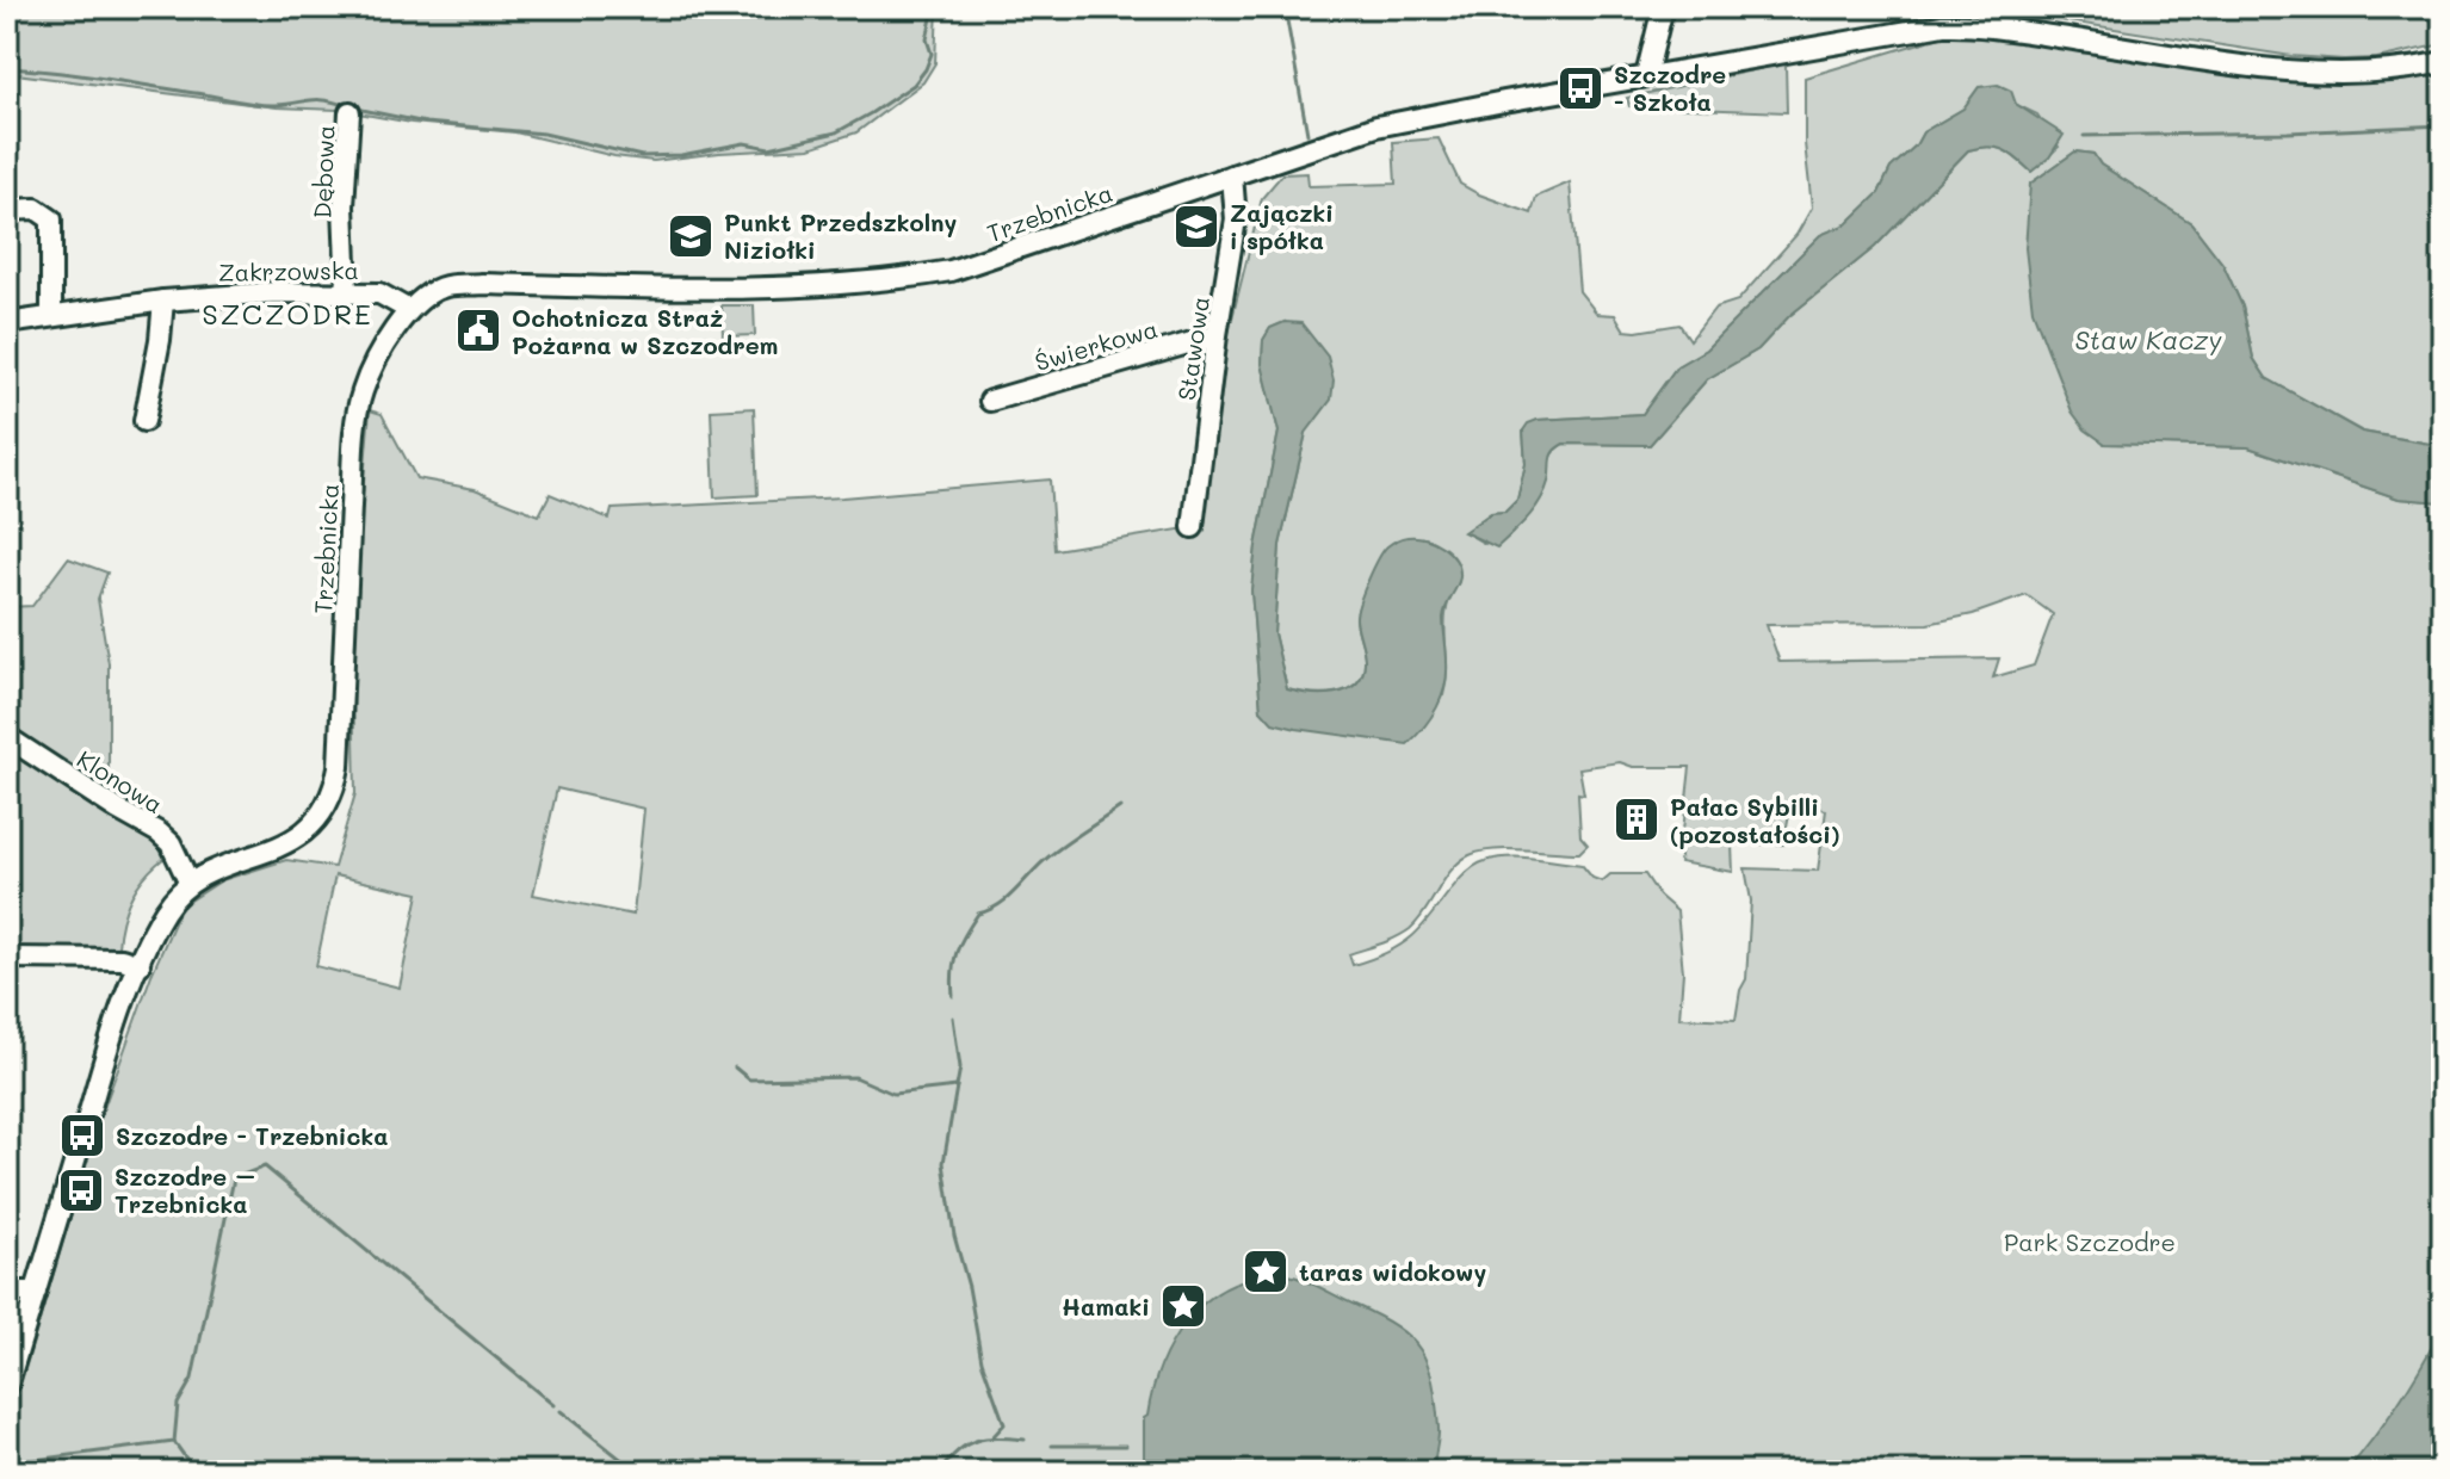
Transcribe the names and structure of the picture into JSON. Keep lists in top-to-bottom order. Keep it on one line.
{"streets":{"street":["Dębowa","Trzebnicka","Zakrzowska","Świerkowa","Stawowa","Klonowa"]},"crossings":[["Dębowa","Zakrzowska"],["Trzebnicka","Zakrzowska"],["Trzebnicka","Stawowa"],["Trzebnicka","Klonowa"],["Świerkowa","Stawowa"]],"districts":["SZCZODRE"],"water":["Staw Kaczy"],"parks":["Park Szczodre"],"places":{"bus stop":["Szczodre - Szkoła","Szczodre - Trzebnicka","Szczodre – Trzebnicka"],"school or university":["Zajączki i spółka","Punkt Przedszkolny Niziołki"],"public building":["Ochotnicza Straż Pożarna w Szczodrem"],"building":["Pałac Sybilli (pozostałości)"],"place":["taras widokowy","Hamaki"]}}
